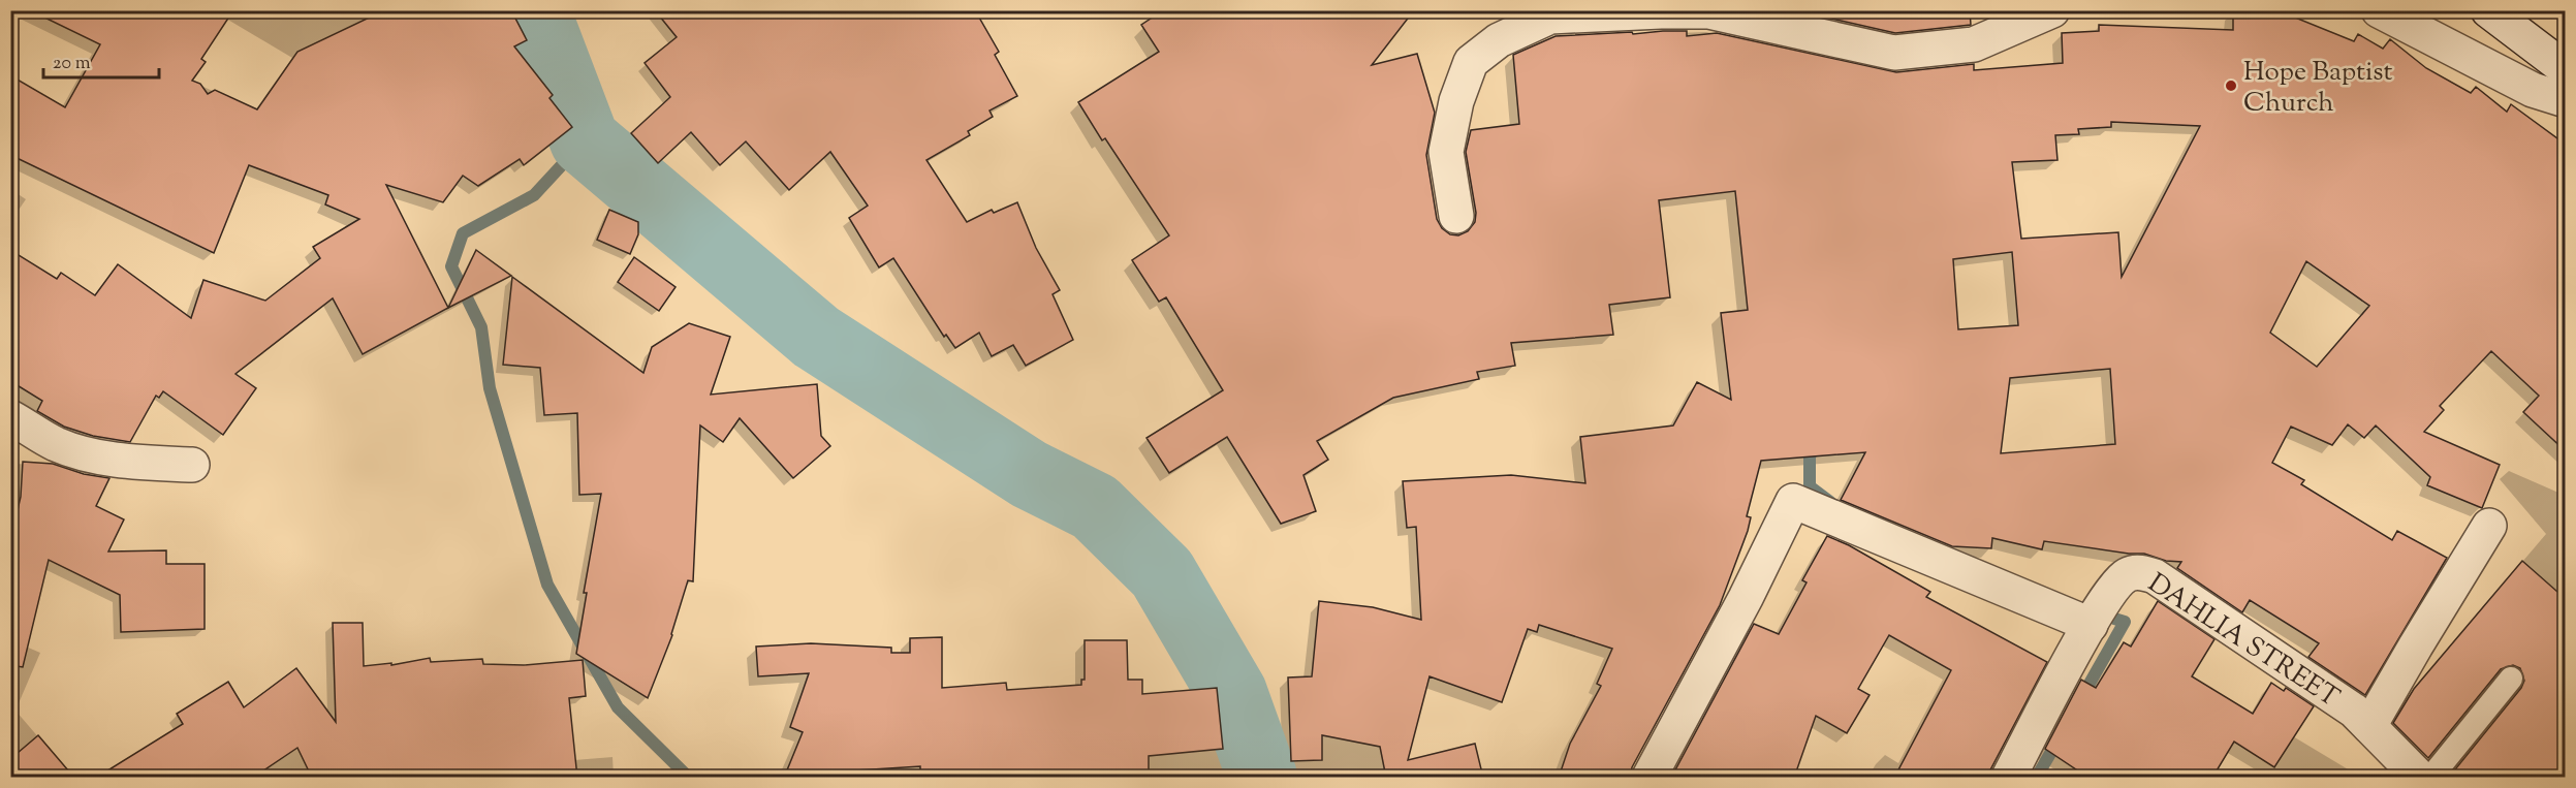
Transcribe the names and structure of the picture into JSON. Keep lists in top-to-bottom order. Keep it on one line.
{"streets":{"street":["DAHLIA STREET"]},"places":["Hope Baptist Church"],"scale_bar":"20 m"}
